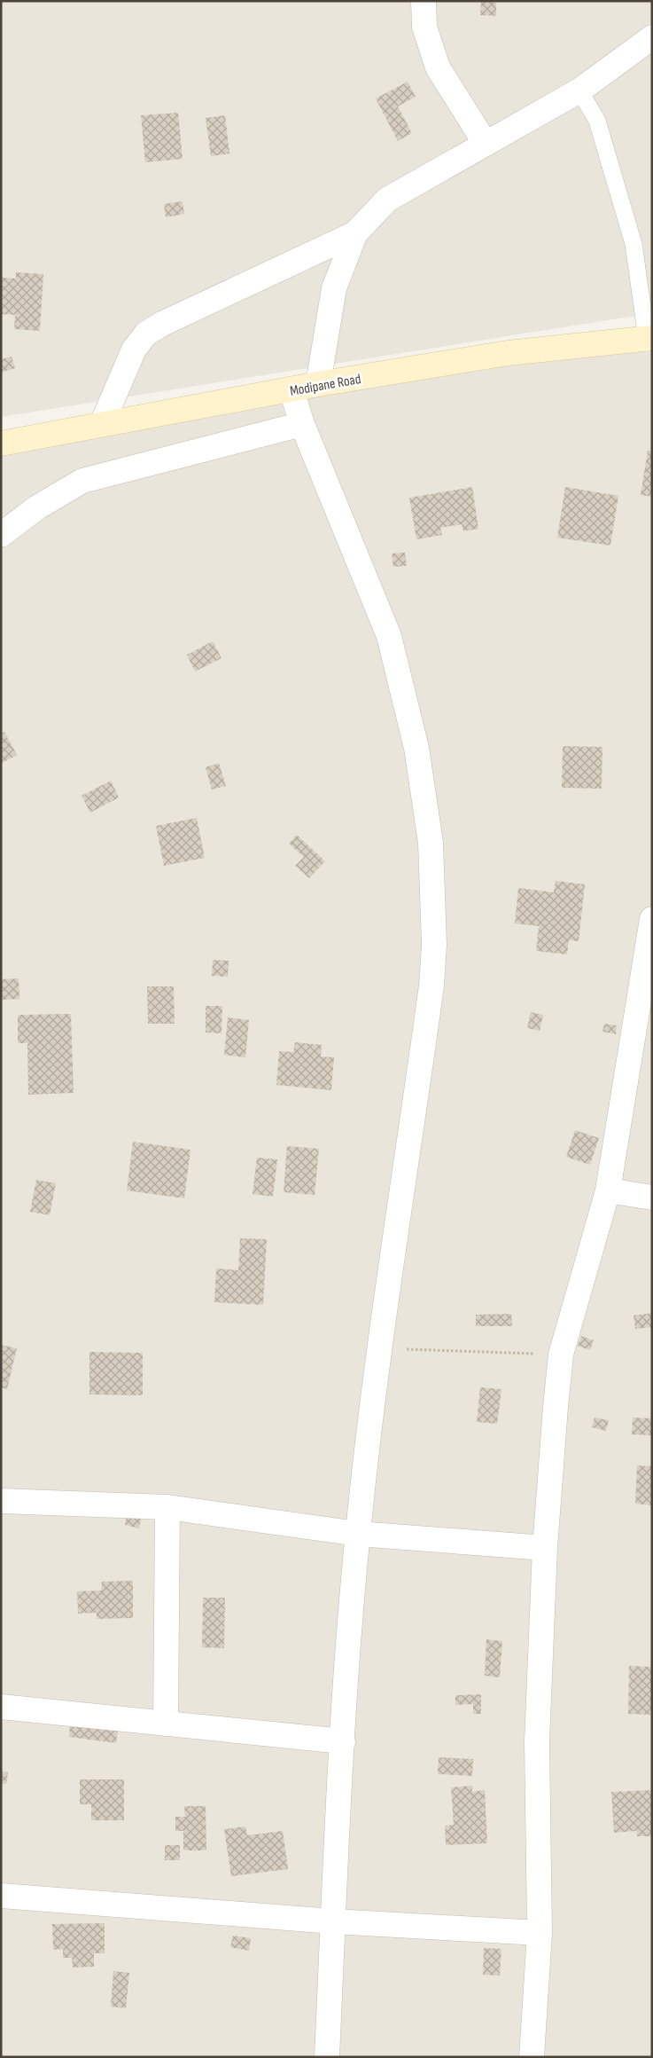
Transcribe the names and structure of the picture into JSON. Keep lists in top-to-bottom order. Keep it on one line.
{"streets":{"main road":["Modipane Road"]}}
